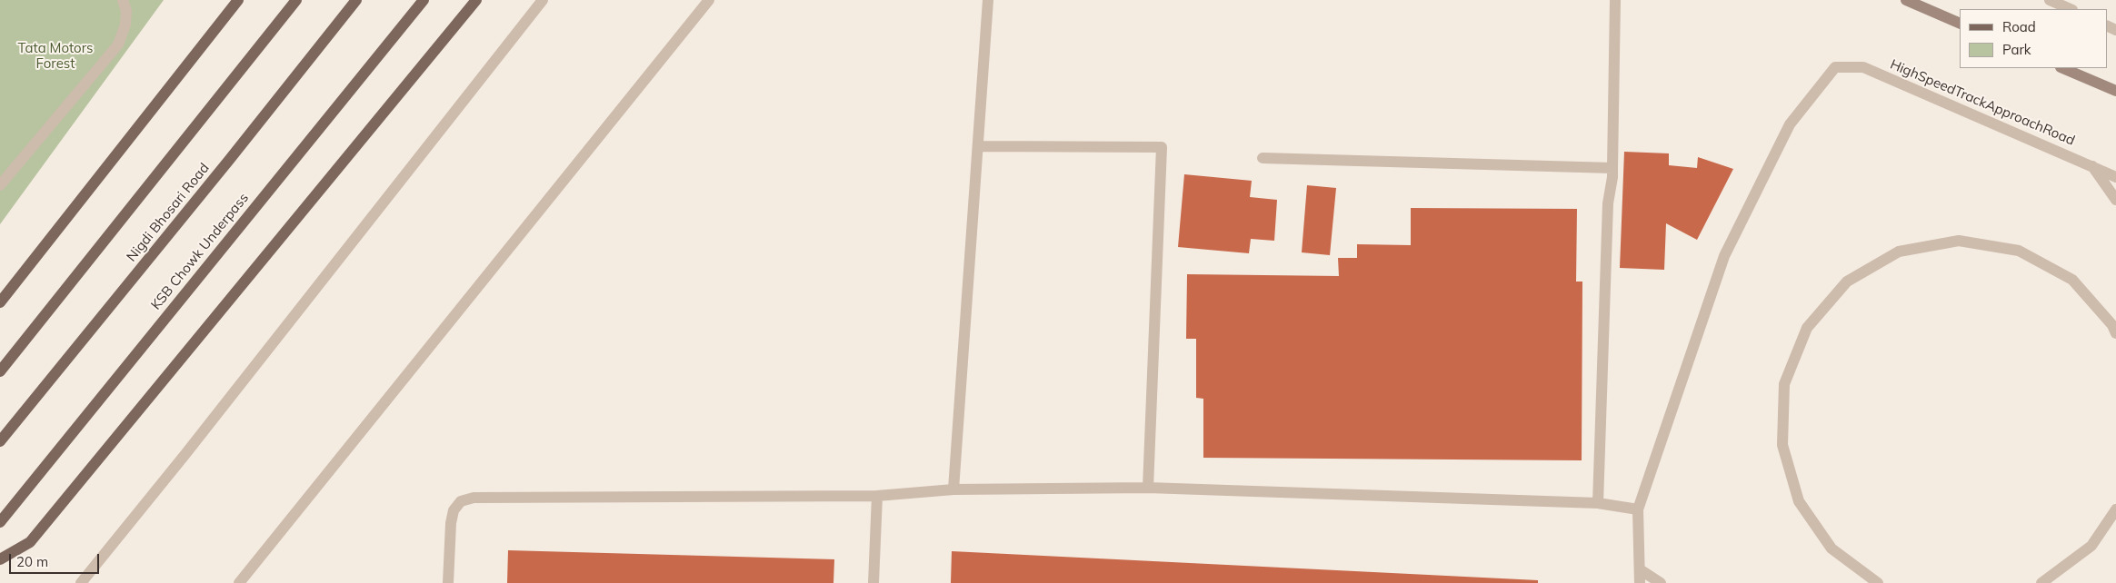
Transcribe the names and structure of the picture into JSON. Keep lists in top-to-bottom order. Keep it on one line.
{"streets":{"main road":["Nigdi Bhosari Road","KSB Chowk Underpass"],"lane":["HighSpeedTrackApproachRoad"]},"parks":["Tata Motors Forest"],"legend":["Road","Park"],"scale_bar":"20 m"}
